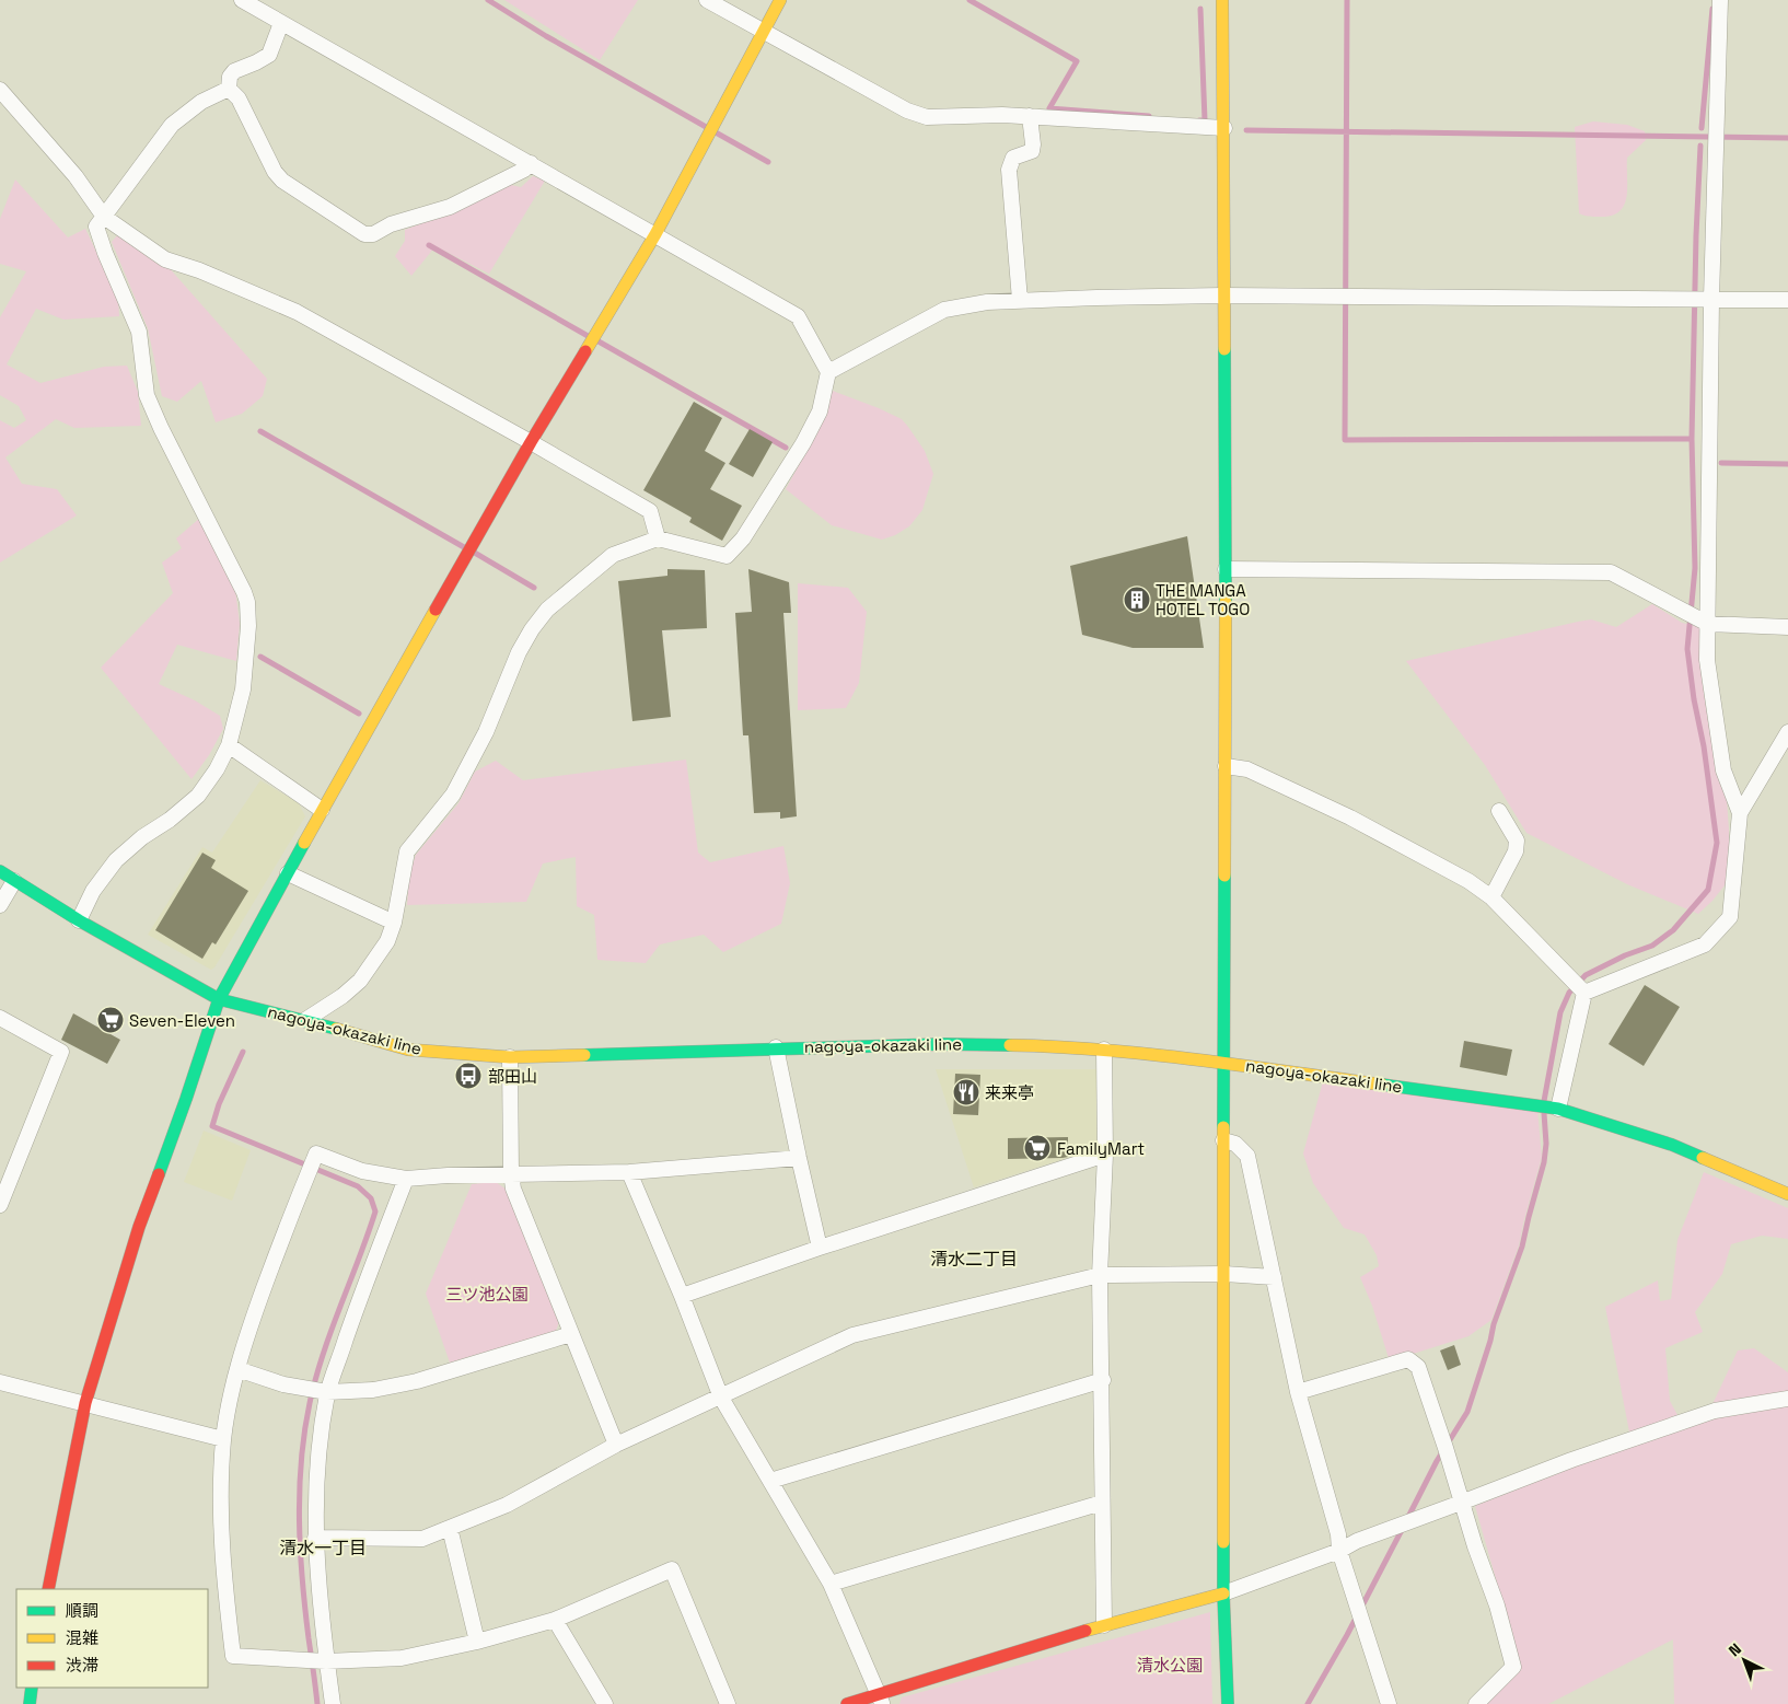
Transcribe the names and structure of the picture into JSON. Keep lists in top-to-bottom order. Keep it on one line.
{"streets":{"street":["nagoya-okazaki line"]},"districts":["清水二丁目","清水一丁目"],"parks":["三ツ池公園","清水公園"],"places":{"building":["THE MANGA HOTEL TOGO"],"supermarket":["Seven-Eleven","FamilyMart"],"bus stop":["部田山"],"restaurant":["来来亭"]},"legend":["順調","混雑","渋滞"],"north":"top left"}
